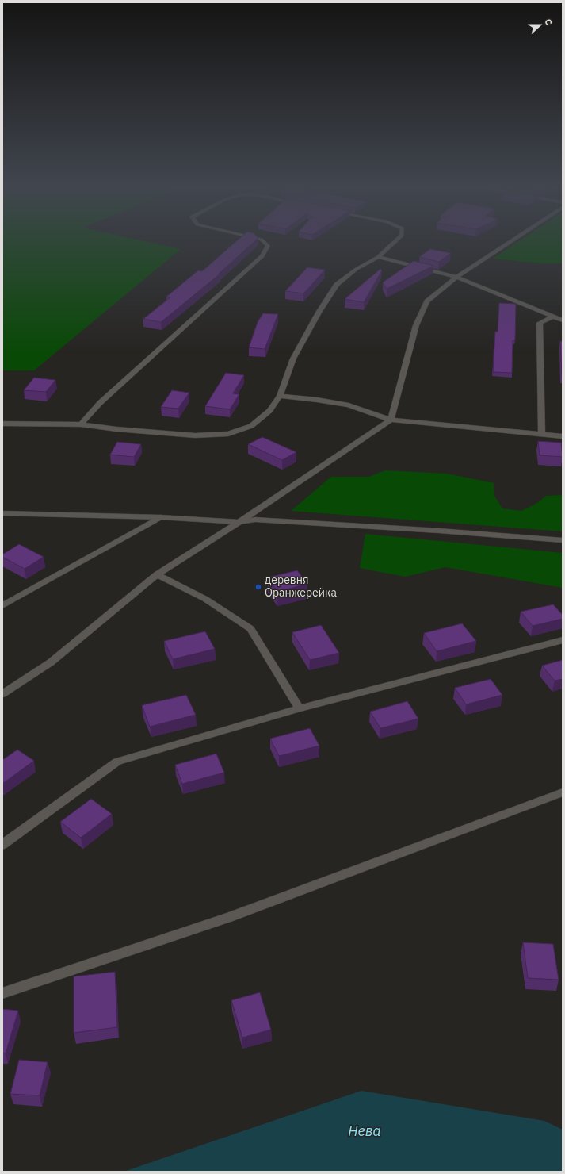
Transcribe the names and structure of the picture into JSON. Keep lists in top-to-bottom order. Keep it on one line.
{"water":["Нева"],"places":["деревня Оранжерейка"],"north":"right"}
